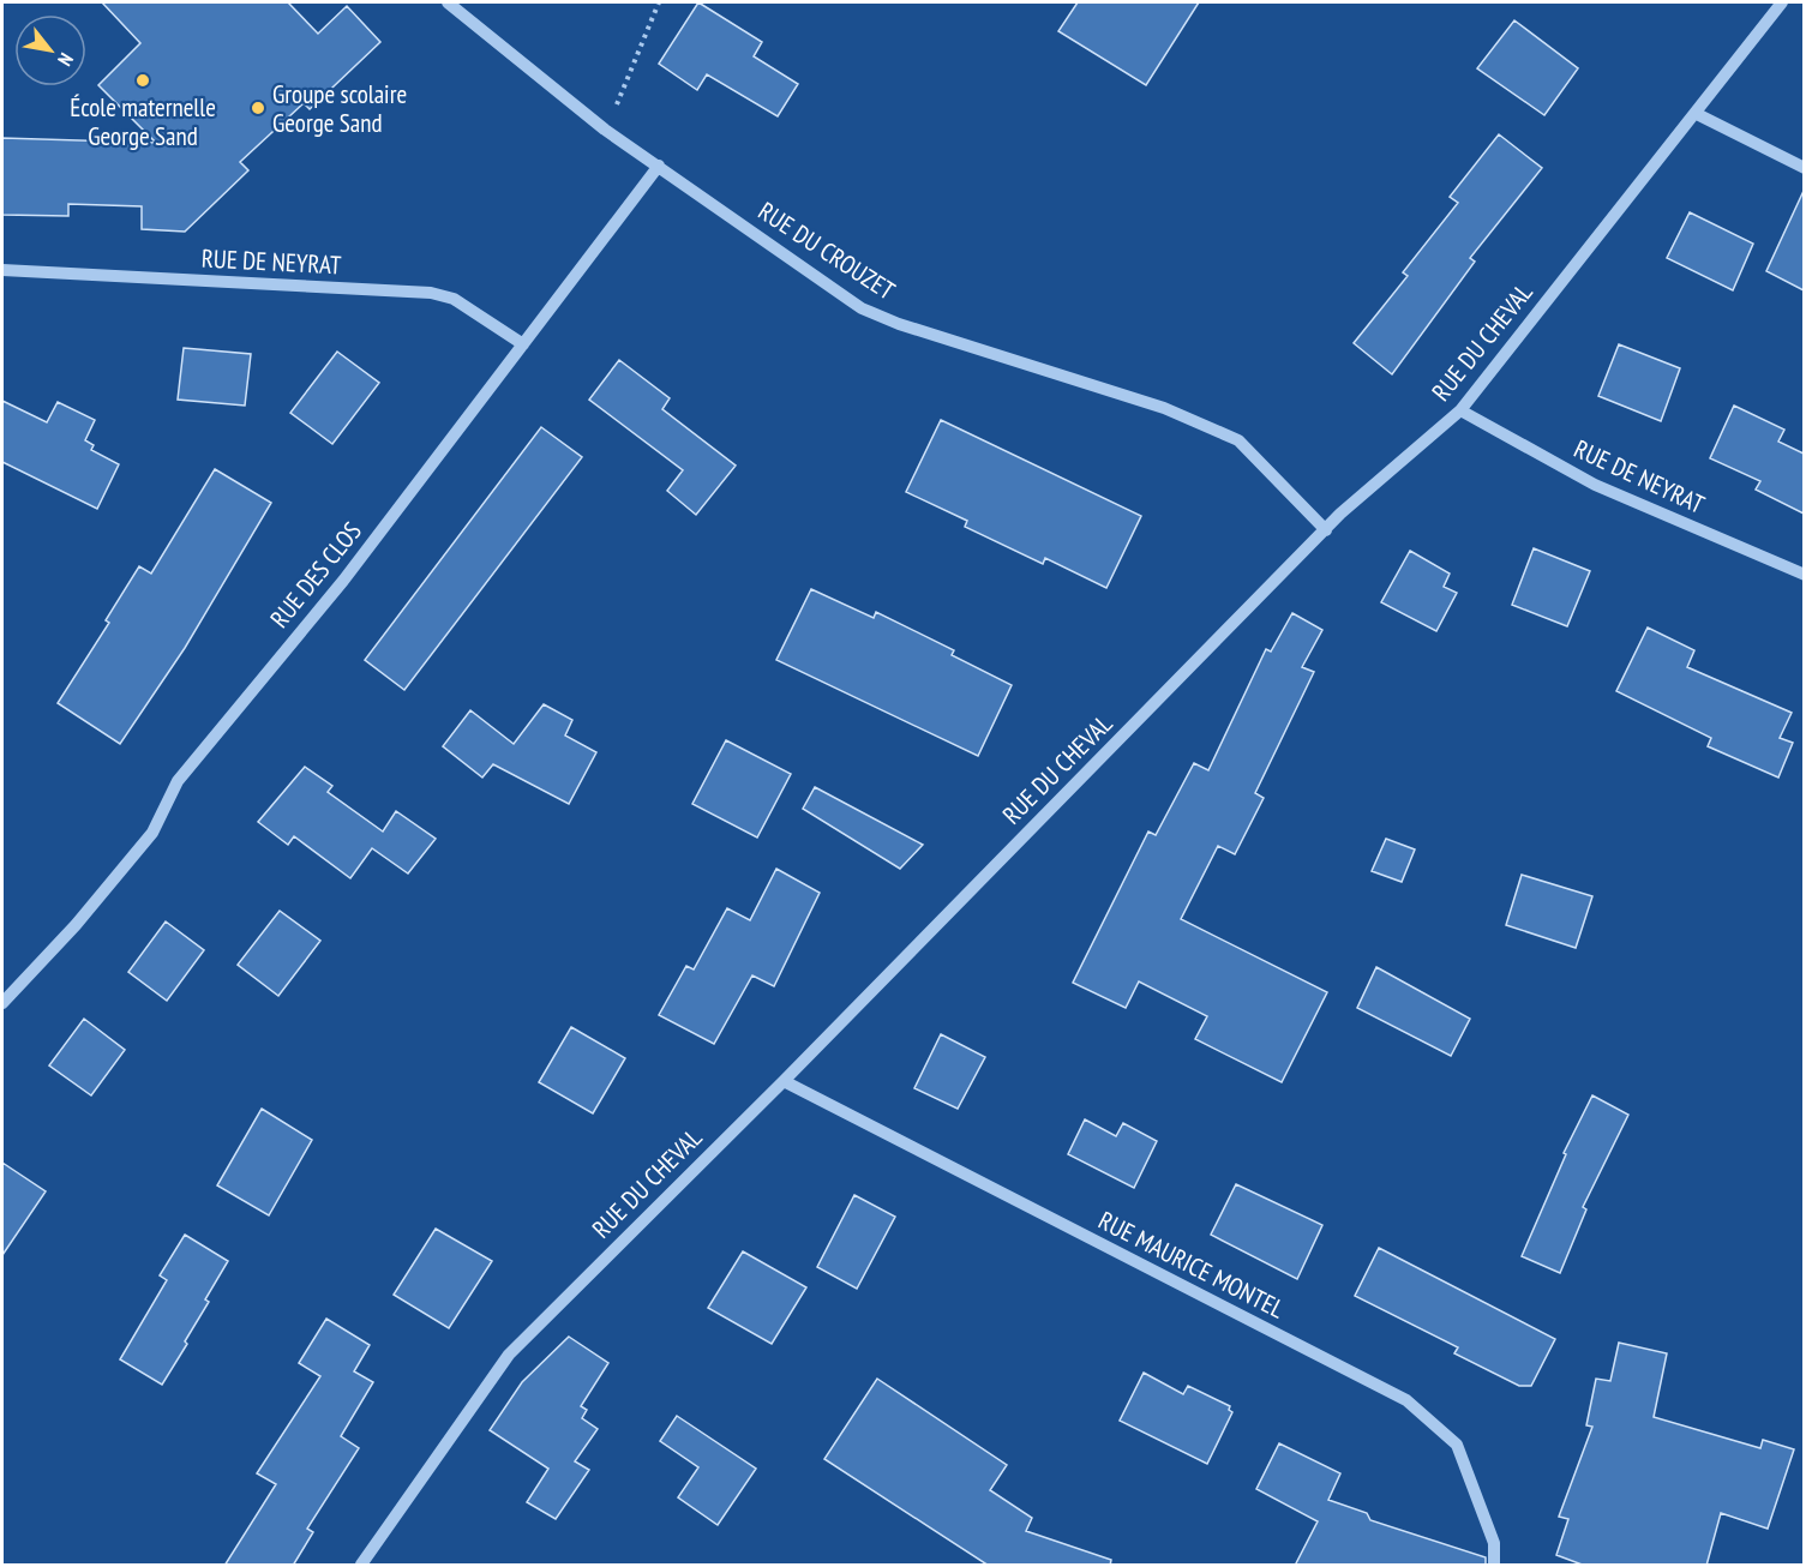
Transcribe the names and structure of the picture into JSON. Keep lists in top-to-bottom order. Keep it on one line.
{"streets":{"street":["RUE DU CROUZET","RUE DE NEYRAT","RUE DU CHEVAL","RUE DES CLOS","RUE MAURICE MONTEL"]},"crossings":[["RUE DU CROUZET","RUE DU CHEVAL"],["RUE DU CROUZET","RUE DES CLOS"],["RUE DE NEYRAT","RUE DU CHEVAL"],["RUE DE NEYRAT","RUE DES CLOS"],["RUE DU CHEVAL","RUE MAURICE MONTEL"]],"places":["École maternelle George Sand","Groupe scolaire George Sand"],"north":"bottom right"}
